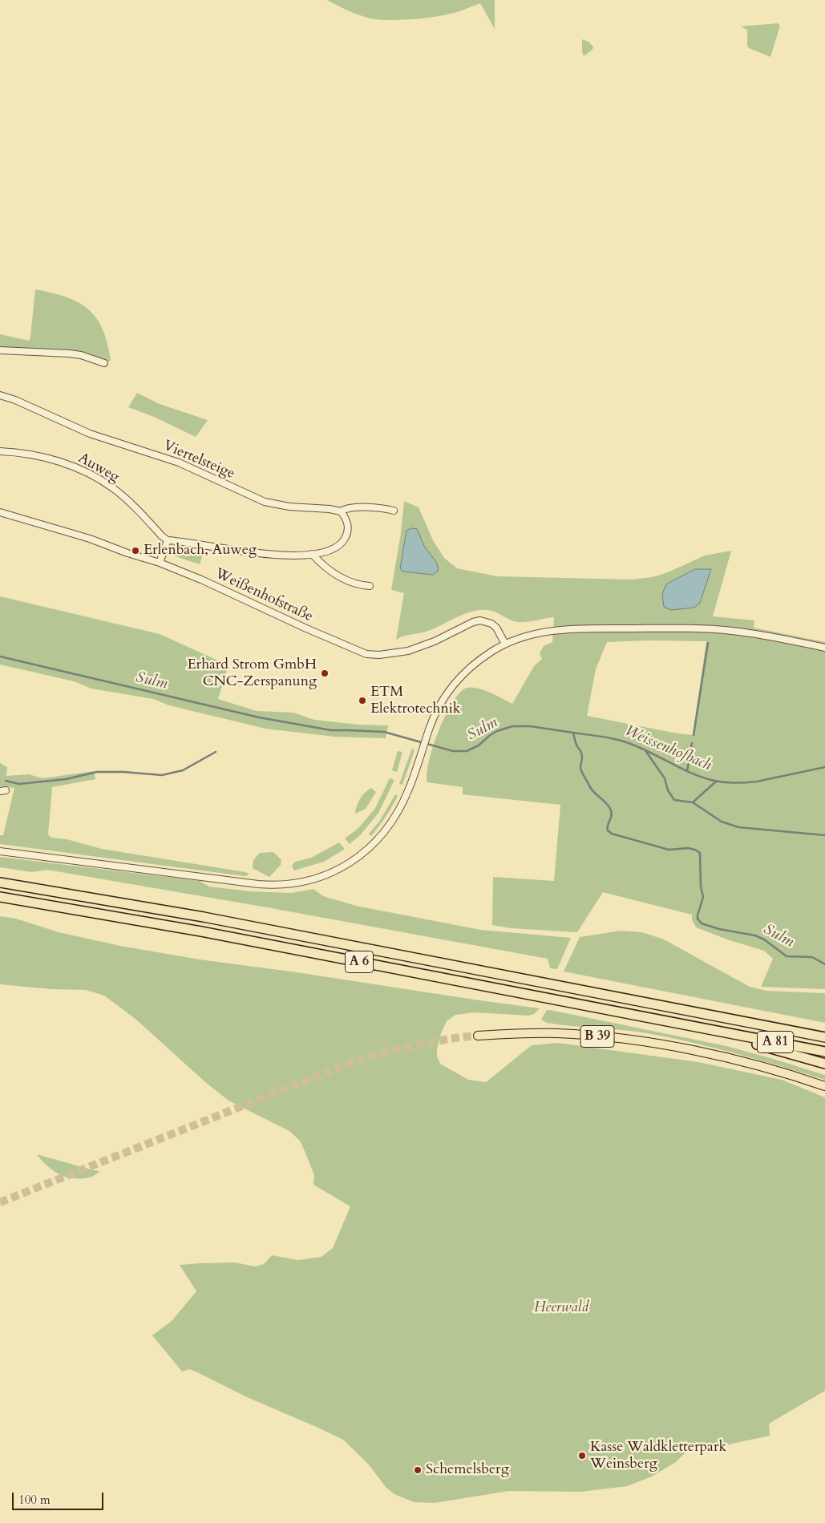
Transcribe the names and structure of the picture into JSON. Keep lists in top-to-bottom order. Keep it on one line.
{"streets":{"highway":["A 6","A 81"],"main road":["B 39"],"street":["Viertelsteige","Auweg","Weißenhofstraße"]},"crossings":[["A 6","A 81"]],"water":["Sulm","Weissenhofbach"],"parks":["Heerwald"],"places":["Erlenbach, Auweg","Erhard Strom GmbH CNC-Zerspanung","ETM Elektrotechnik","Kasse Waldkletterpark Weinsberg","Schemelsberg"],"scale_bar":"100 m"}
